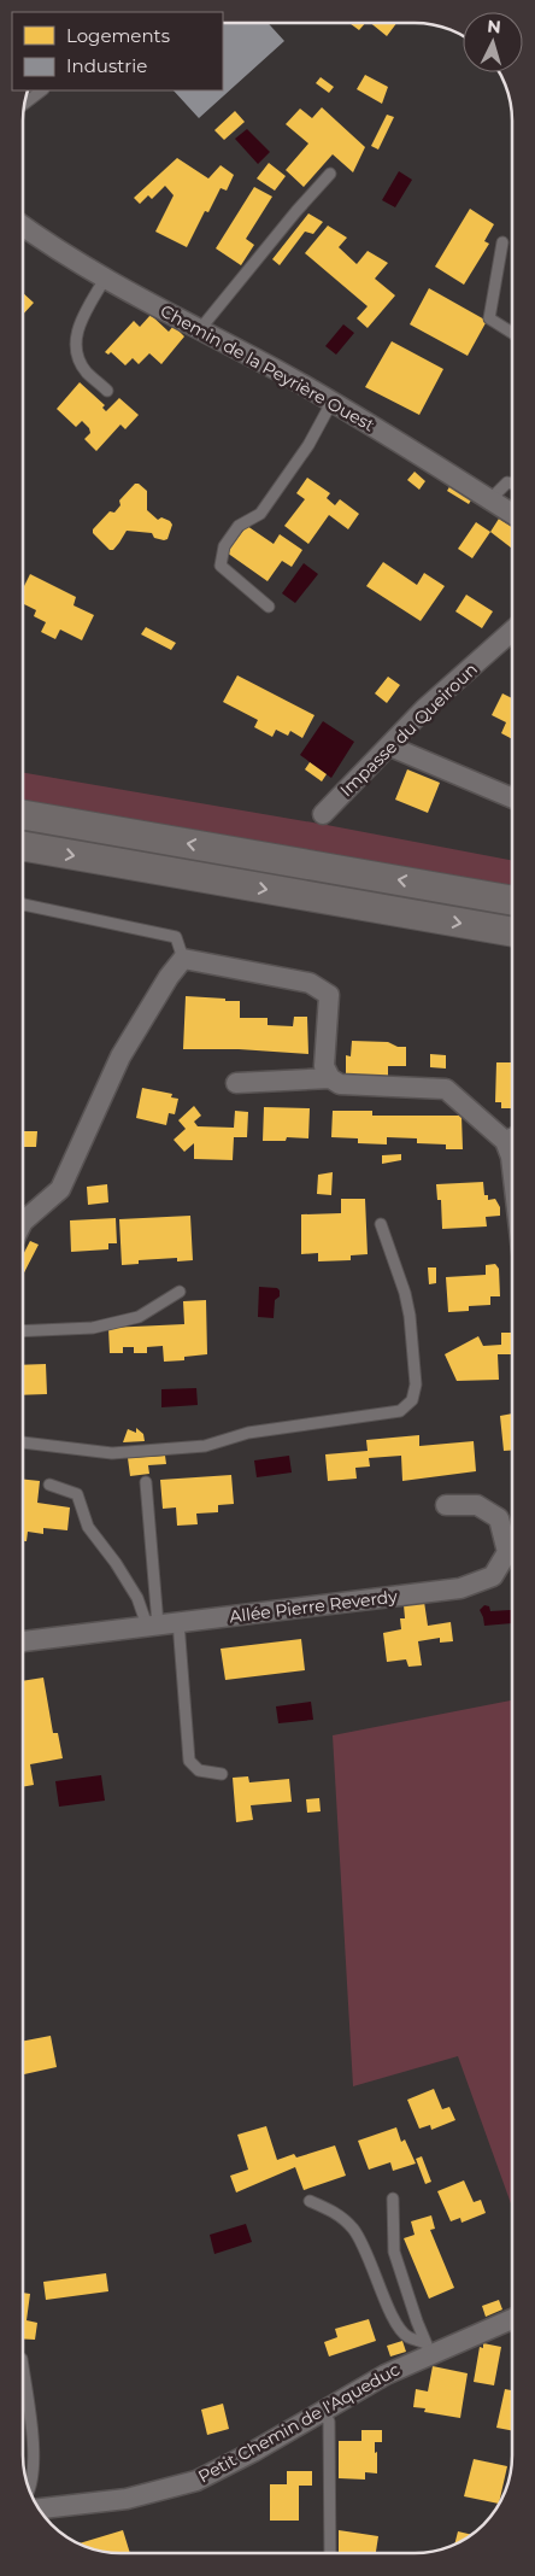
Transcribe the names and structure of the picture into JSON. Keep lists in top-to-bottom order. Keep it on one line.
{"streets":{"street":["Chemin de la Peyrière Ouest","Impasse du Queiroun","Allée Pierre Reverdy","Petit Chemin de l'Aqueduc"]},"legend":["Logements","Industrie"],"north":"top"}
